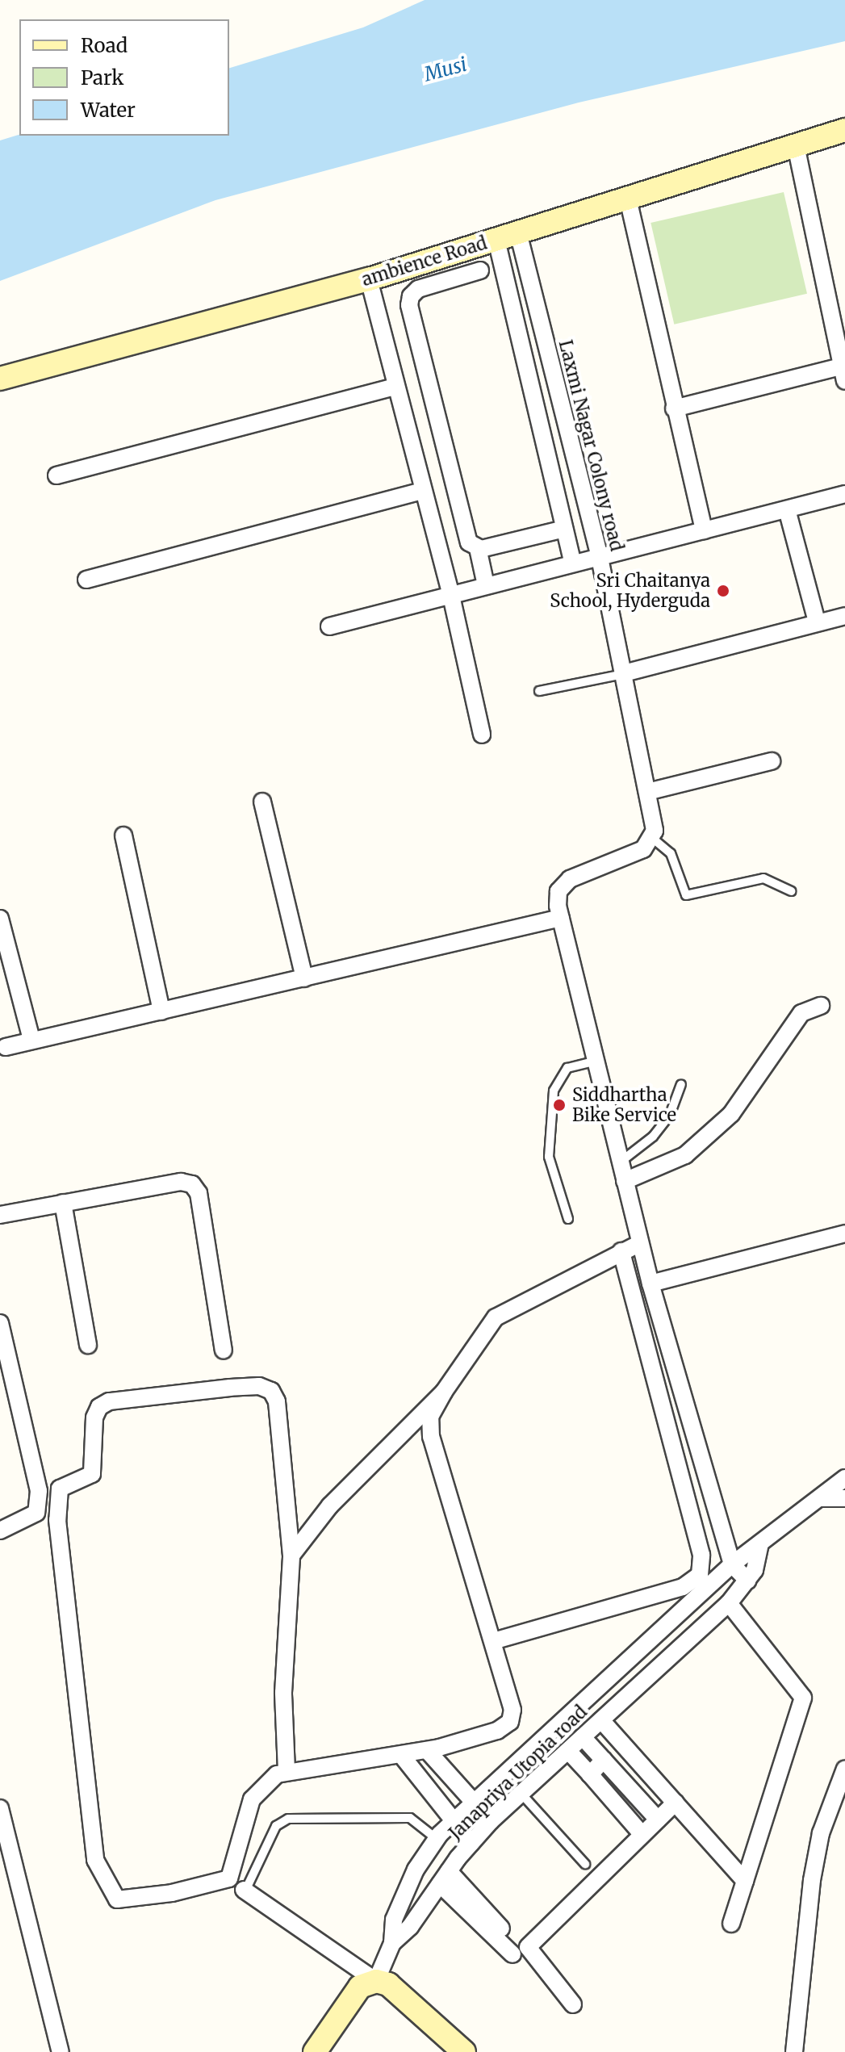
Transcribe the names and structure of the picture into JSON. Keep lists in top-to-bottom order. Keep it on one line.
{"streets":{"street":["ambience Road","Laxmi Nagar Colony road","Janapriya Utopia road"]},"crossings":[["ambience Road","Laxmi Nagar Colony road"]],"water":["Musi"],"places":["Sri Chaitanya School, Hyderguda","Siddhartha Bike Service"],"legend":["Road","Park","Water"]}
